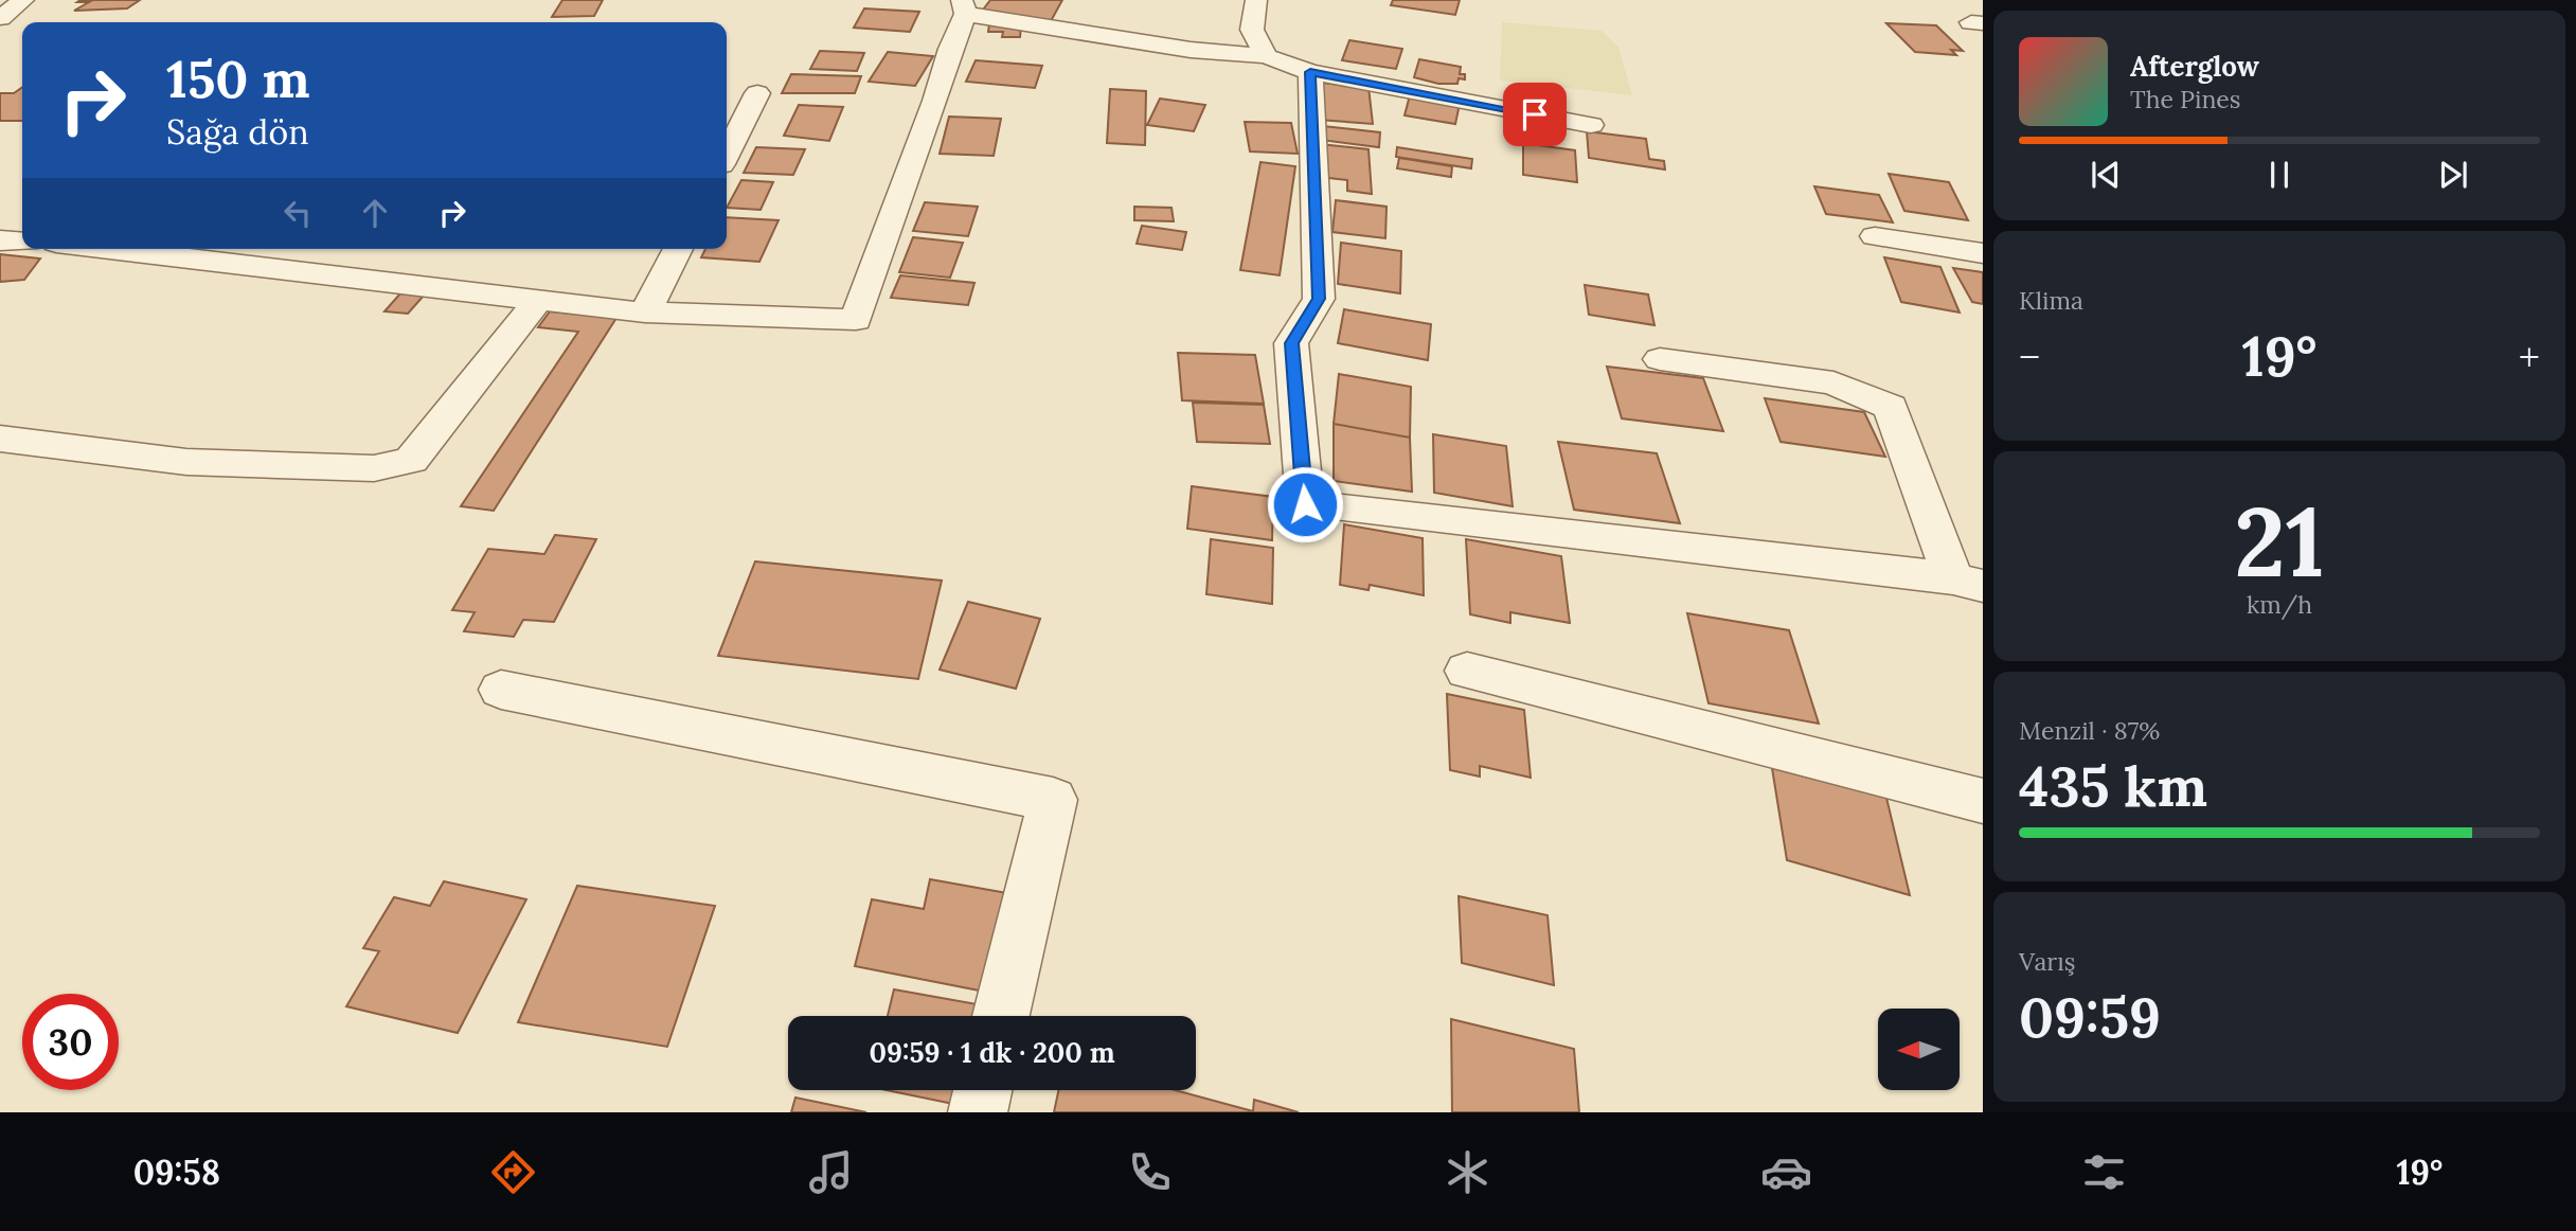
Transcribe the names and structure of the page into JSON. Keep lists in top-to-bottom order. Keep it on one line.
{"north":"left","page":{"turn":["150 m","Sağa dön"],"song":["Afterglow","The Pines"],"tile":["Klima",["21","km/h"],["Menzil · 87%","435 km"],["Varış","09:59"]],"heat":["−","19°","+"],"limit":"30","trip":"09:59 · 1 dk · 200 m","tabs":["09:58","19°"]}}
